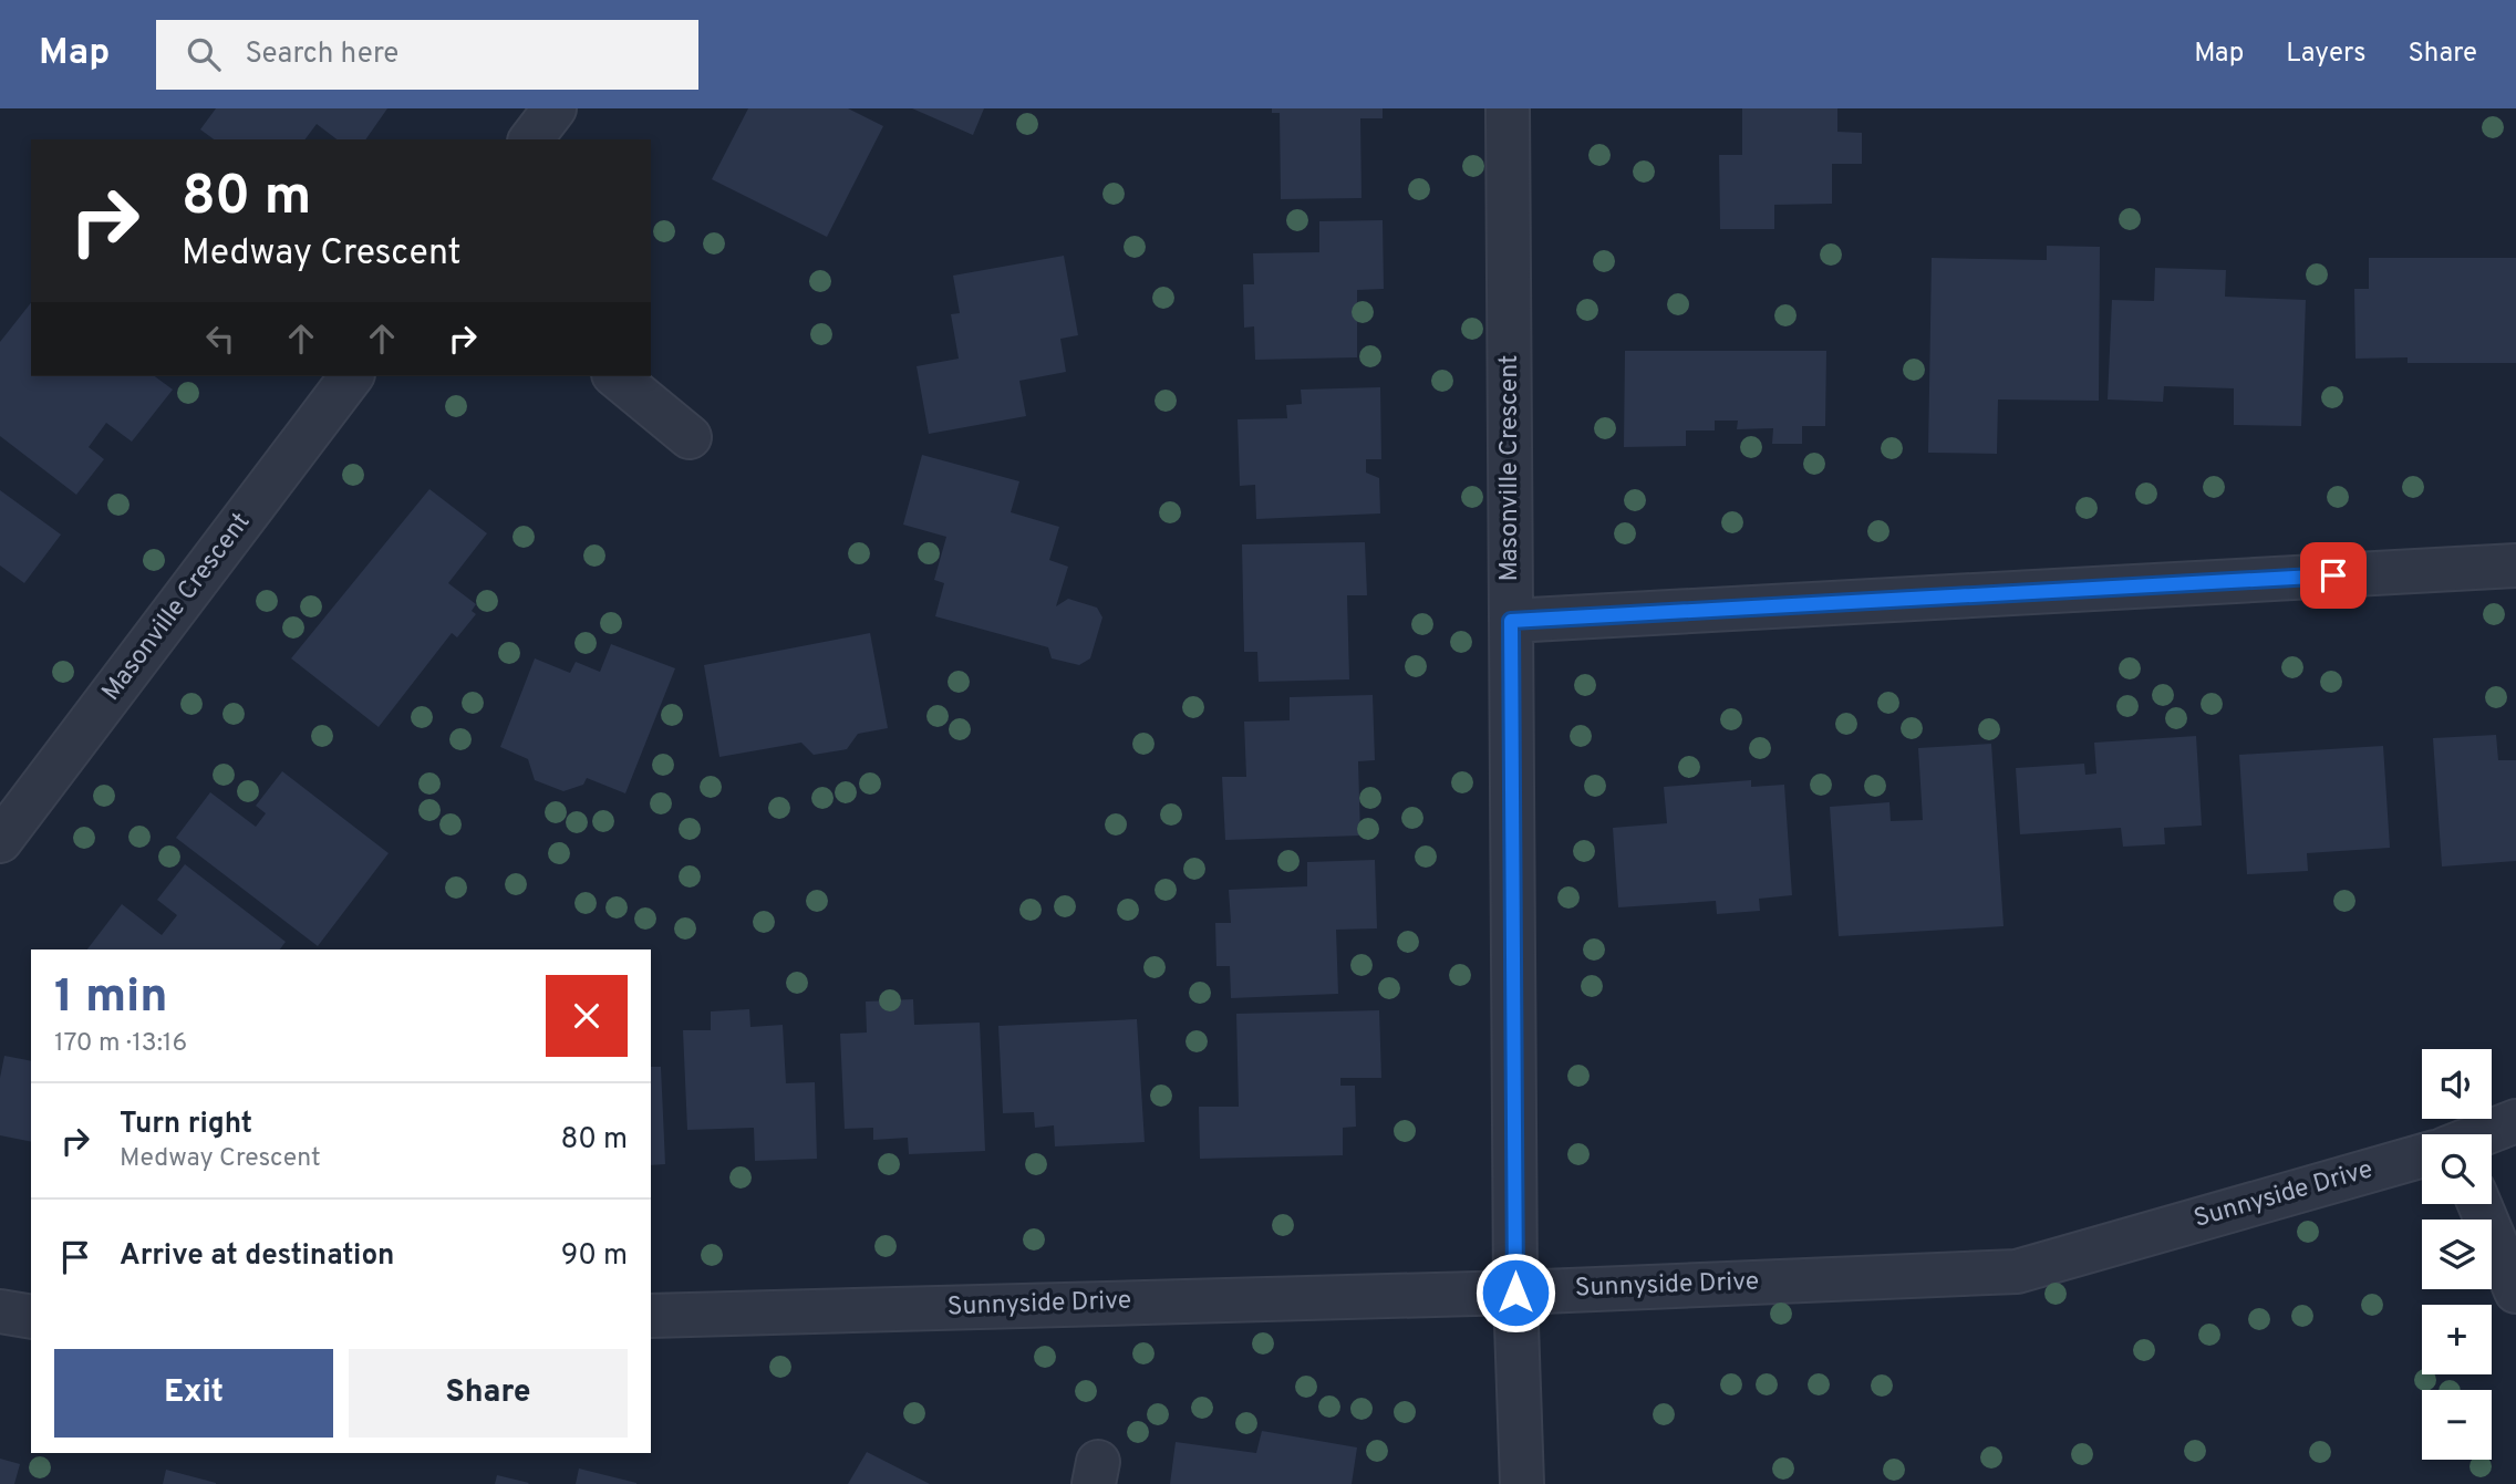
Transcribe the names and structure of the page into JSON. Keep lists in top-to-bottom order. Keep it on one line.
{"streets":{"street":["Masonville Crescent","Sunnyside Drive"]},"crossings":[["Masonville Crescent","Sunnyside Drive"]],"page":{"header":"Map","search":"Search here","nav":["Map","Layers","Share"],"turn":["80 m","Medway Crescent"],"heading":["1 min","170 m · 13:16"],"map_buttons":["+","−"],"list":[{"name":"Turn right","note":"Medway Crescent","value":"80 m"},{"name":"Arrive at destination","value":"90 m"}],"buttons":["Exit","Share"]}}
